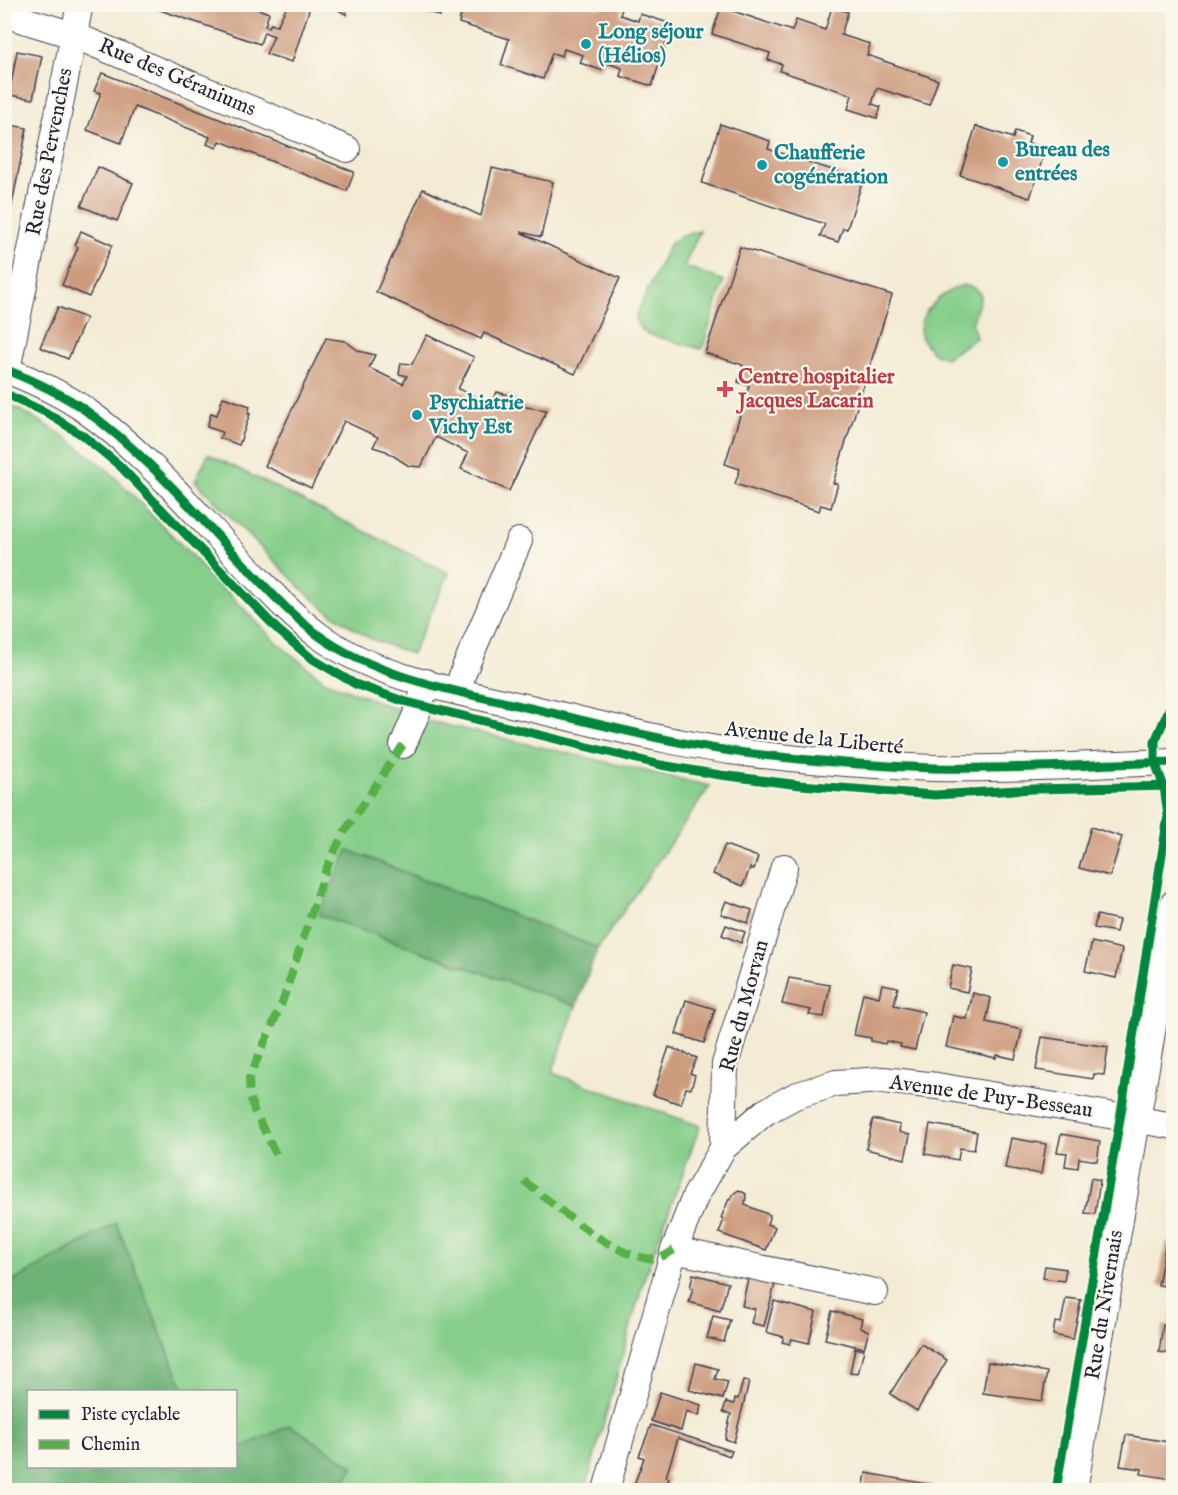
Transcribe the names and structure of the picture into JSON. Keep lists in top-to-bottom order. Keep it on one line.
{"streets":{"street":["Rue des Géraniums","Rue des Pervenches","Avenue de la Liberté","Rue du Morvan","Avenue de Puy-Besseau","Rue du Nivernais"]},"crossings":[["Rue des Géraniums","Rue des Pervenches"],["Rue des Pervenches","Avenue de la Liberté"],["Rue du Morvan","Avenue de Puy-Besseau"],["Avenue de Puy-Besseau","Rue du Nivernais"]],"places":{"other":["Long séjour (Hélios)","Bureau des entrées","Chaufferie cogénération","Psychiatrie Vichy Est"],"health":["Centre hospitalier Jacques Lacarin"]},"legend":["Piste cyclable","Chemin"]}
